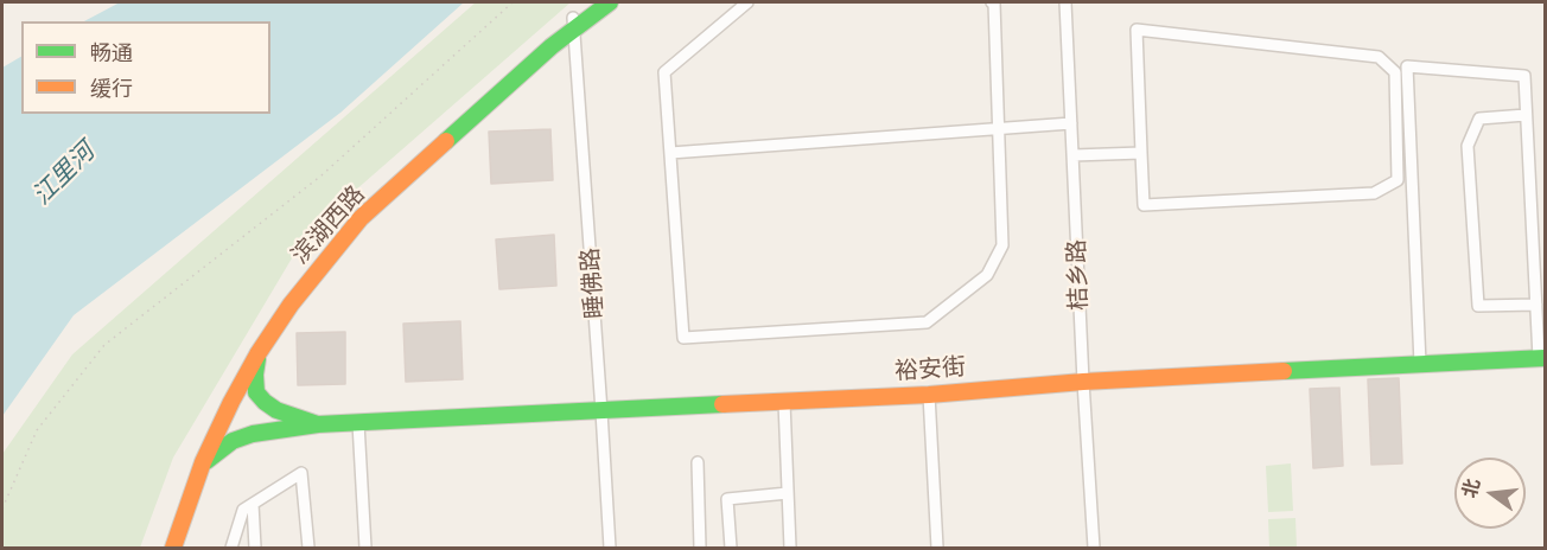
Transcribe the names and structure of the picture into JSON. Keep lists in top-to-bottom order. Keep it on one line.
{"streets":{"main road":["滨湖西路","裕安街"],"street":["桔乡路","睡佛路"]},"crossings":[["滨湖西路","睡佛路"],["桔乡路","裕安街"],["睡佛路","裕安街"]],"water":["江里河"],"legend":["畅通","缓行"],"north":"left"}
